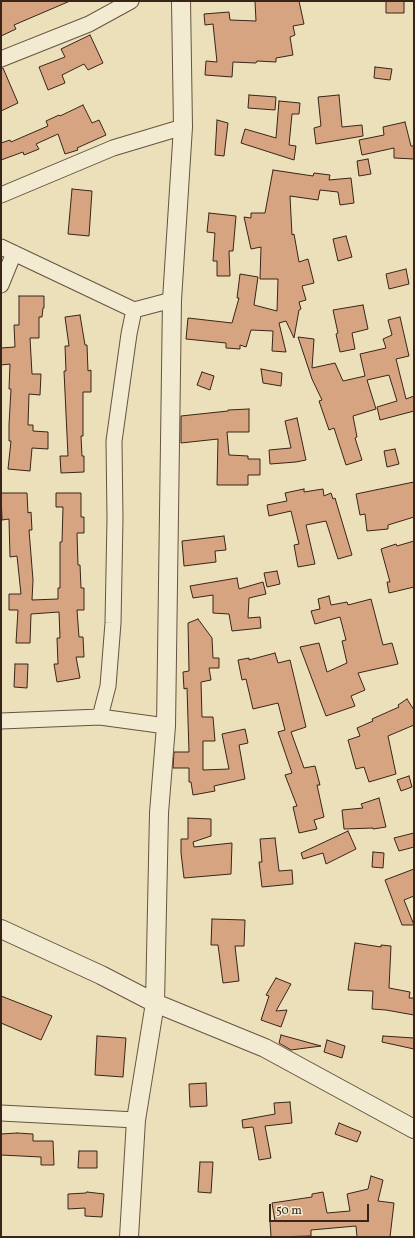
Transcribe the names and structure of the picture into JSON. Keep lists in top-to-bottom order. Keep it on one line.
{"scale_bar":"50 m"}
